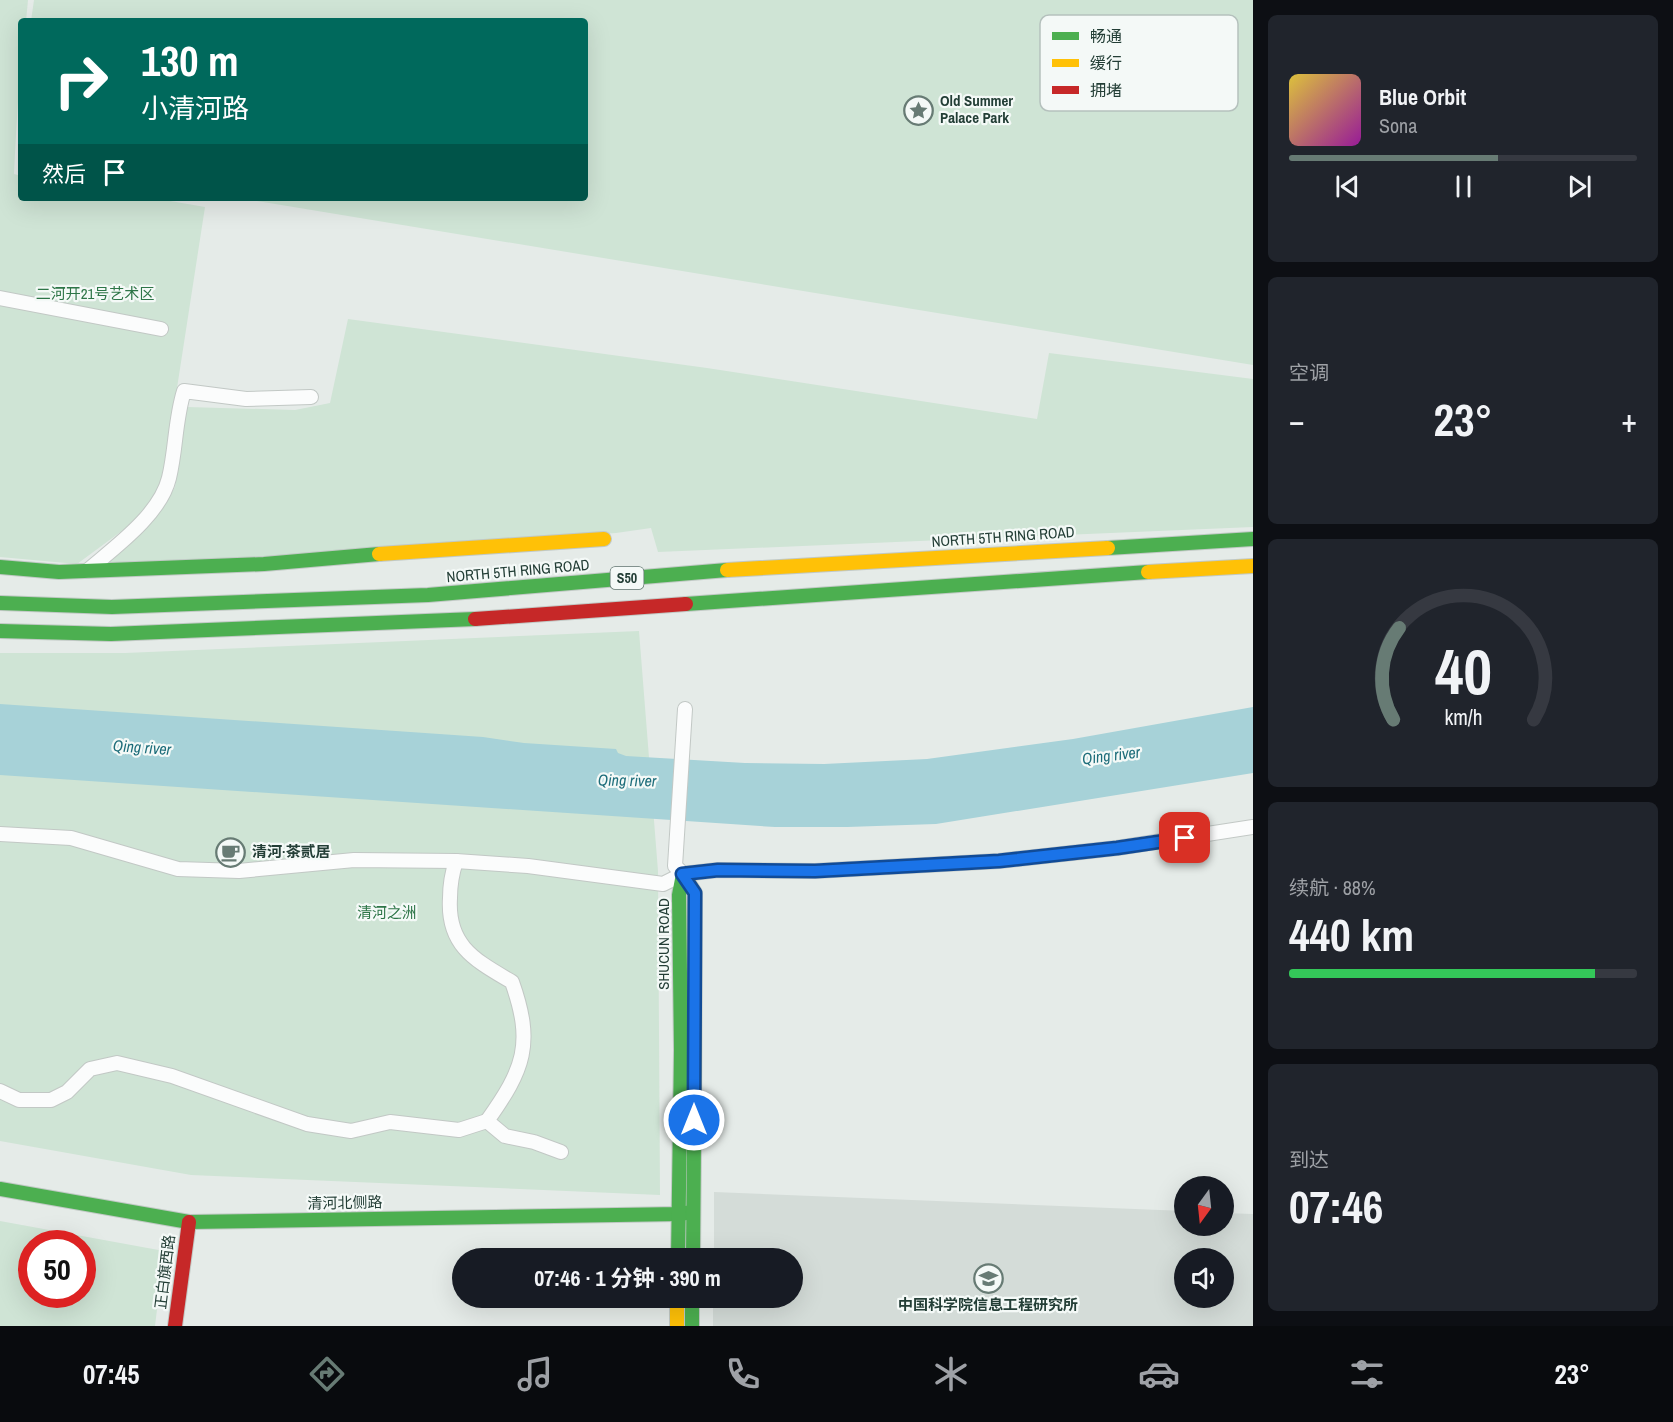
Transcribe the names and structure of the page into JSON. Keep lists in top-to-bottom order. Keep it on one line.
{"streets":{"main road":["NORTH 5TH RING ROAD","S50","SHUCUN ROAD","清河北侧路","正白旗西路"]},"crossings":[["SHUCUN ROAD","清河北侧路"],["清河北侧路","正白旗西路"]],"water":["Qing river"],"parks":["二河开21号艺术区","清河之洲"],"places":{"place":["Old Summer Palace Park"],"cafe":["清河·茶贰居"],"school or university":["中国科学院信息工程研究所"]},"legend":["畅通","缓行","拥堵"],"north":"bottom","page":{"turn":["130 m","小清河路"],"song":["Blue Orbit","Sona"],"then":"然后","tile":["空调",["续航 · 88%","440 km"],["到达","07:46"]],"heat":["−","23°","+"],"limit":"50","trip":"07:46 · 1 分钟 · 390 m","tabs":["07:45","23°"],"gauge":["40","km/h"]}}
